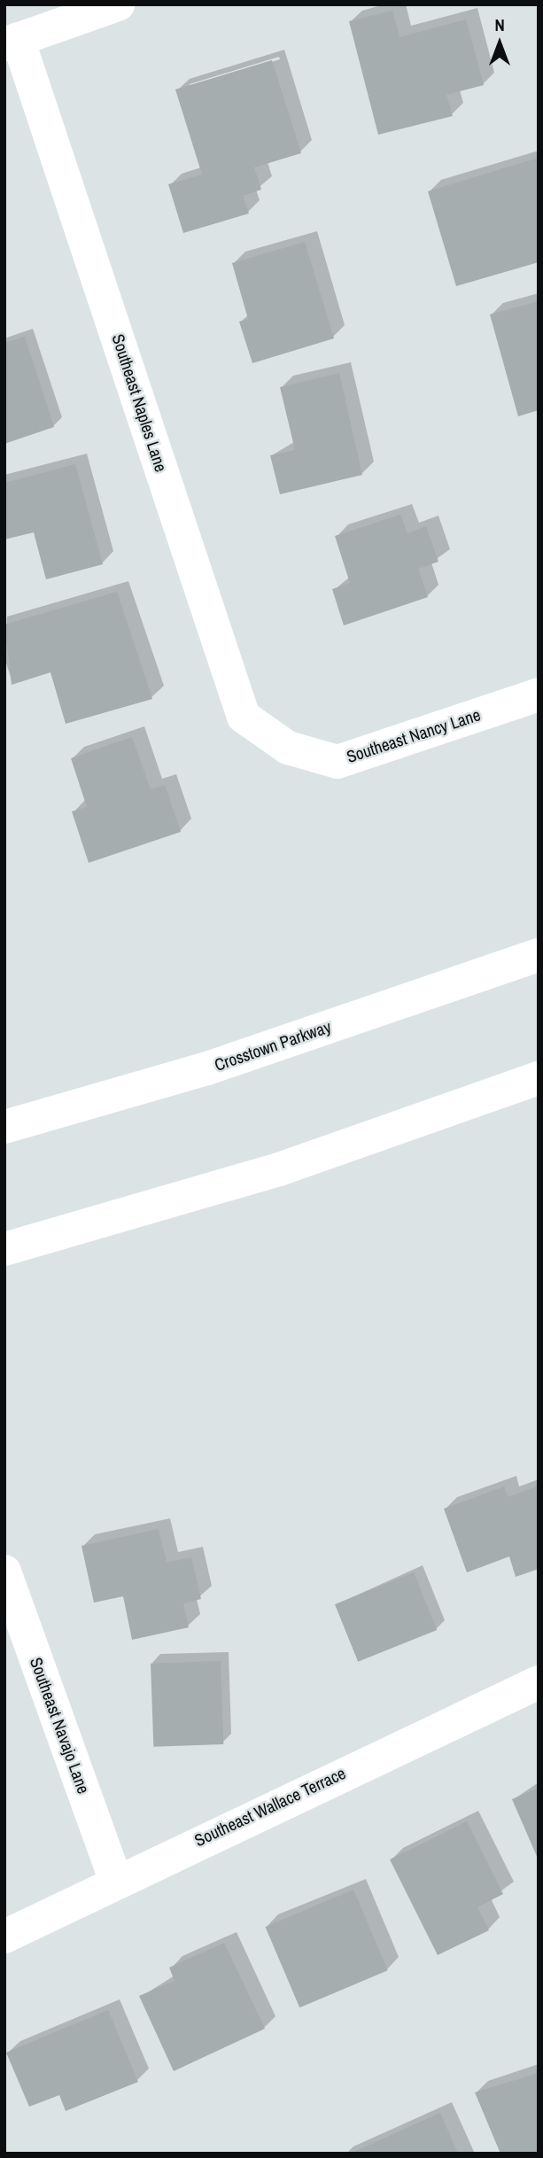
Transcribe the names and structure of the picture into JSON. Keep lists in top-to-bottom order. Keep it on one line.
{"streets":{"street":["Southeast Naples Lane","Southeast Nancy Lane","Crosstown Parkway","Southeast Navajo Lane","Southeast Wallace Terrace"]},"crossings":[["Southeast Naples Lane","Southeast Nancy Lane"],["Southeast Navajo Lane","Southeast Wallace Terrace"]],"north":"top"}
